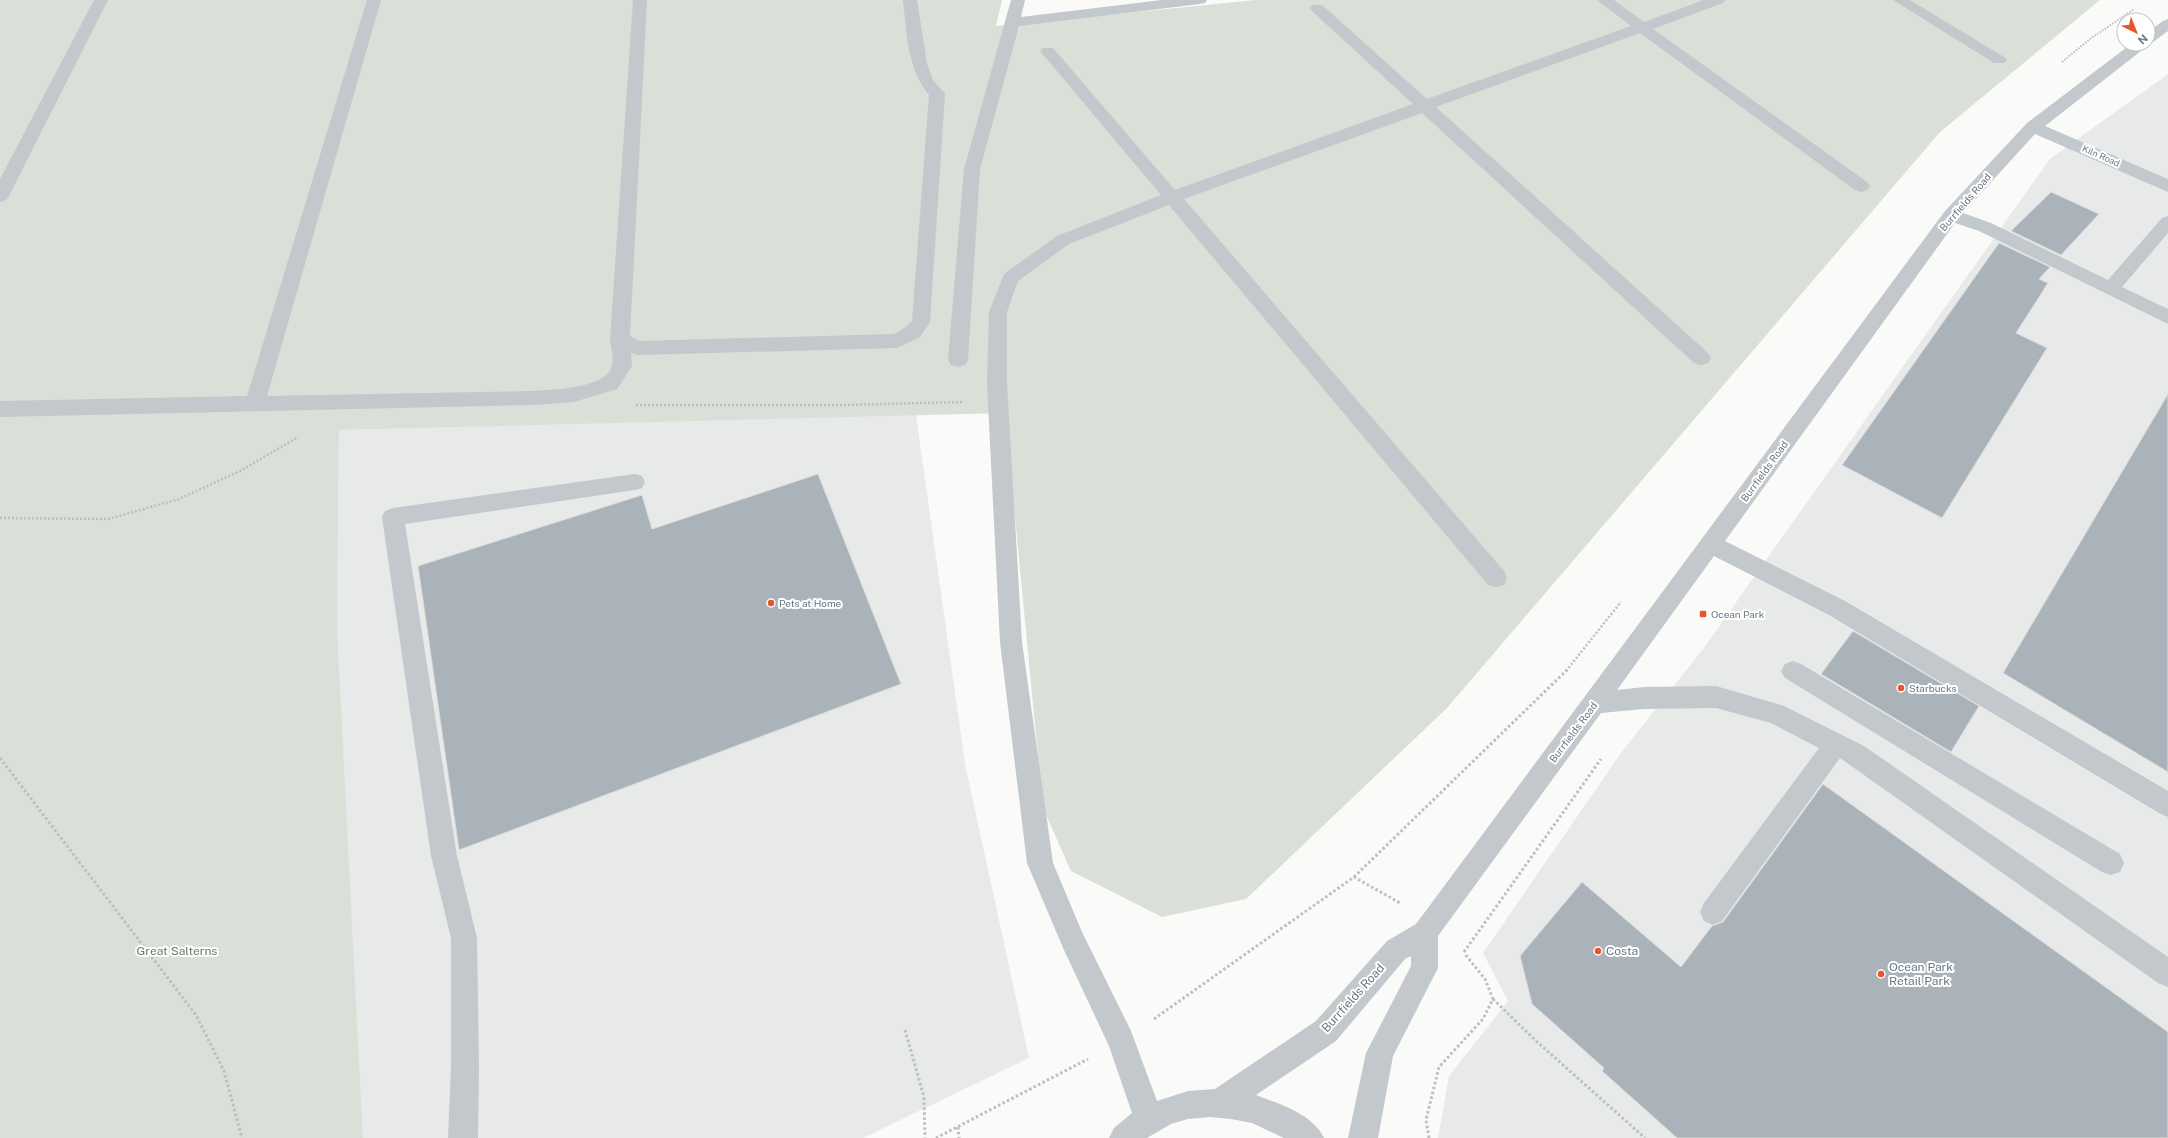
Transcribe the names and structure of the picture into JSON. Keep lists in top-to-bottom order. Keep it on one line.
{"streets":{"street":["Kiln Road","Burrfields Road"]},"crossings":[["Kiln Road","Burrfields Road"]],"parks":["Great Salterns"],"places":{"other":["Pets at Home","Starbucks","Costa","Ocean Park Retail Park"],"transit":["Ocean Park"]},"north":"bottom right"}
